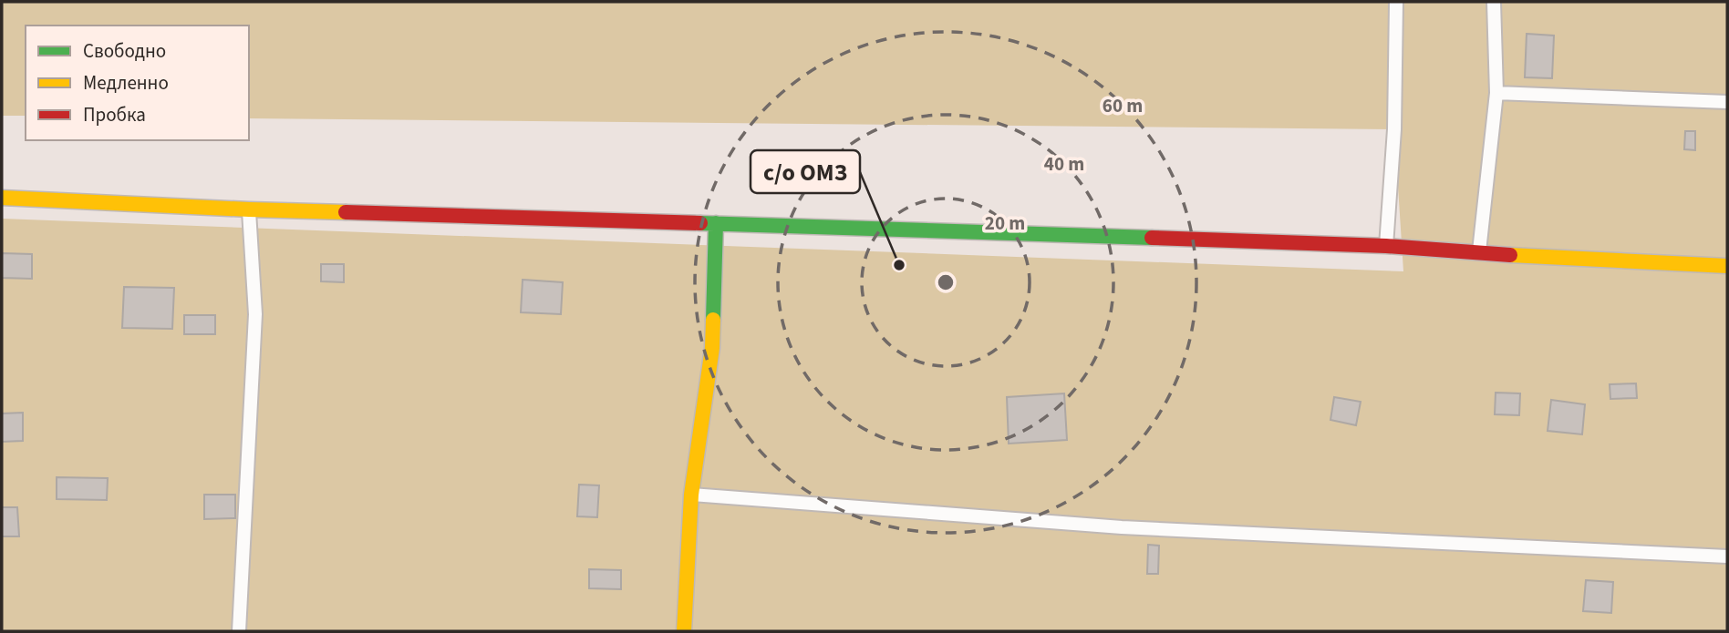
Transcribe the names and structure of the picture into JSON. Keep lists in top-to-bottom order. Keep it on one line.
{"places":["с/о ОМЗ"],"legend":["Свободно","Медленно","Пробка"],"rings":["60 m","40 m","20 m"]}
